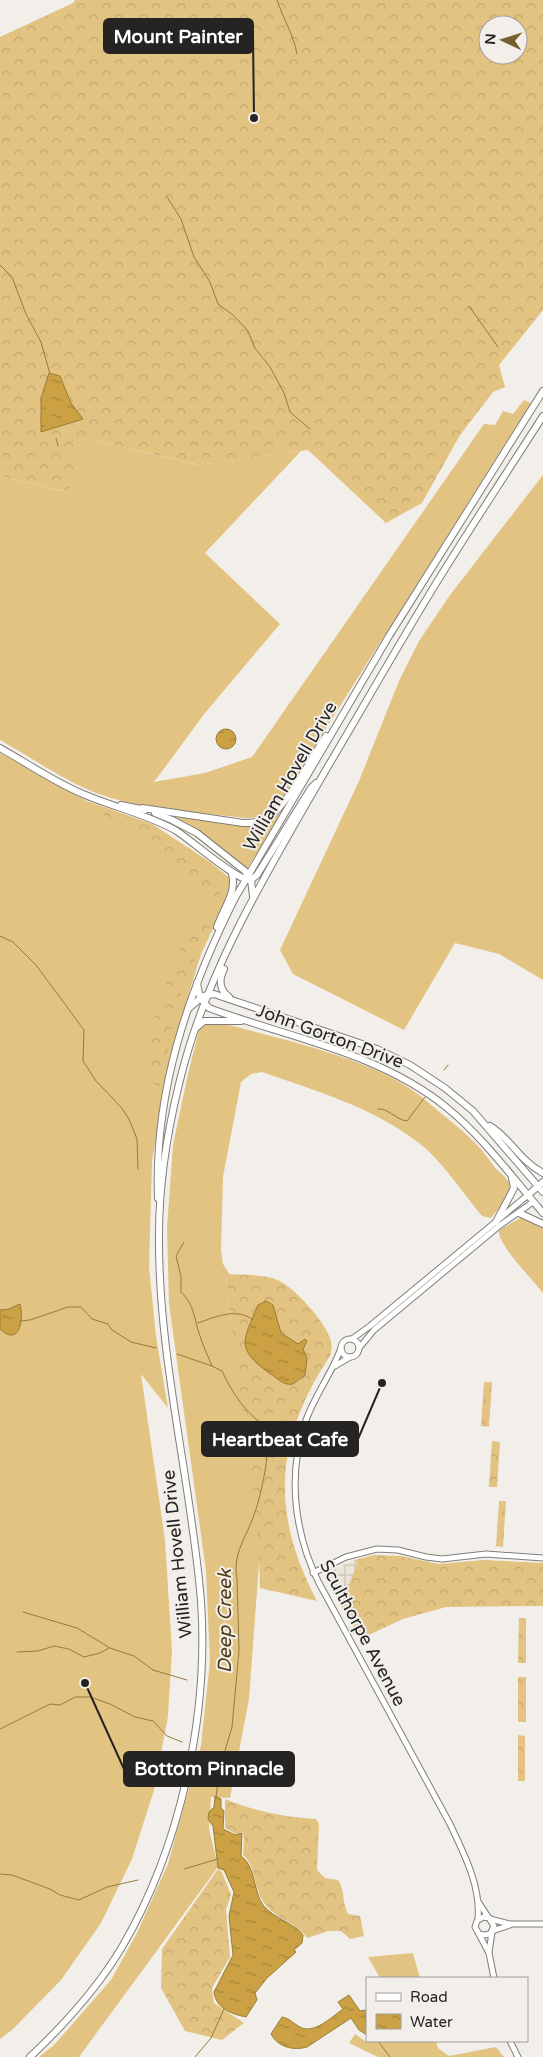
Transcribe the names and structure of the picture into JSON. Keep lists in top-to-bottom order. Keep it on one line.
{"streets":{"main road":["William Hovell Drive","John Gorton Drive"],"street":["Sculthorpe Avenue"]},"crossings":[["William Hovell Drive","John Gorton Drive"]],"water":["Deep Creek"],"places":["Mount Painter","Heartbeat Cafe","Bottom Pinnacle"],"legend":["Road","Water"],"north":"left"}
